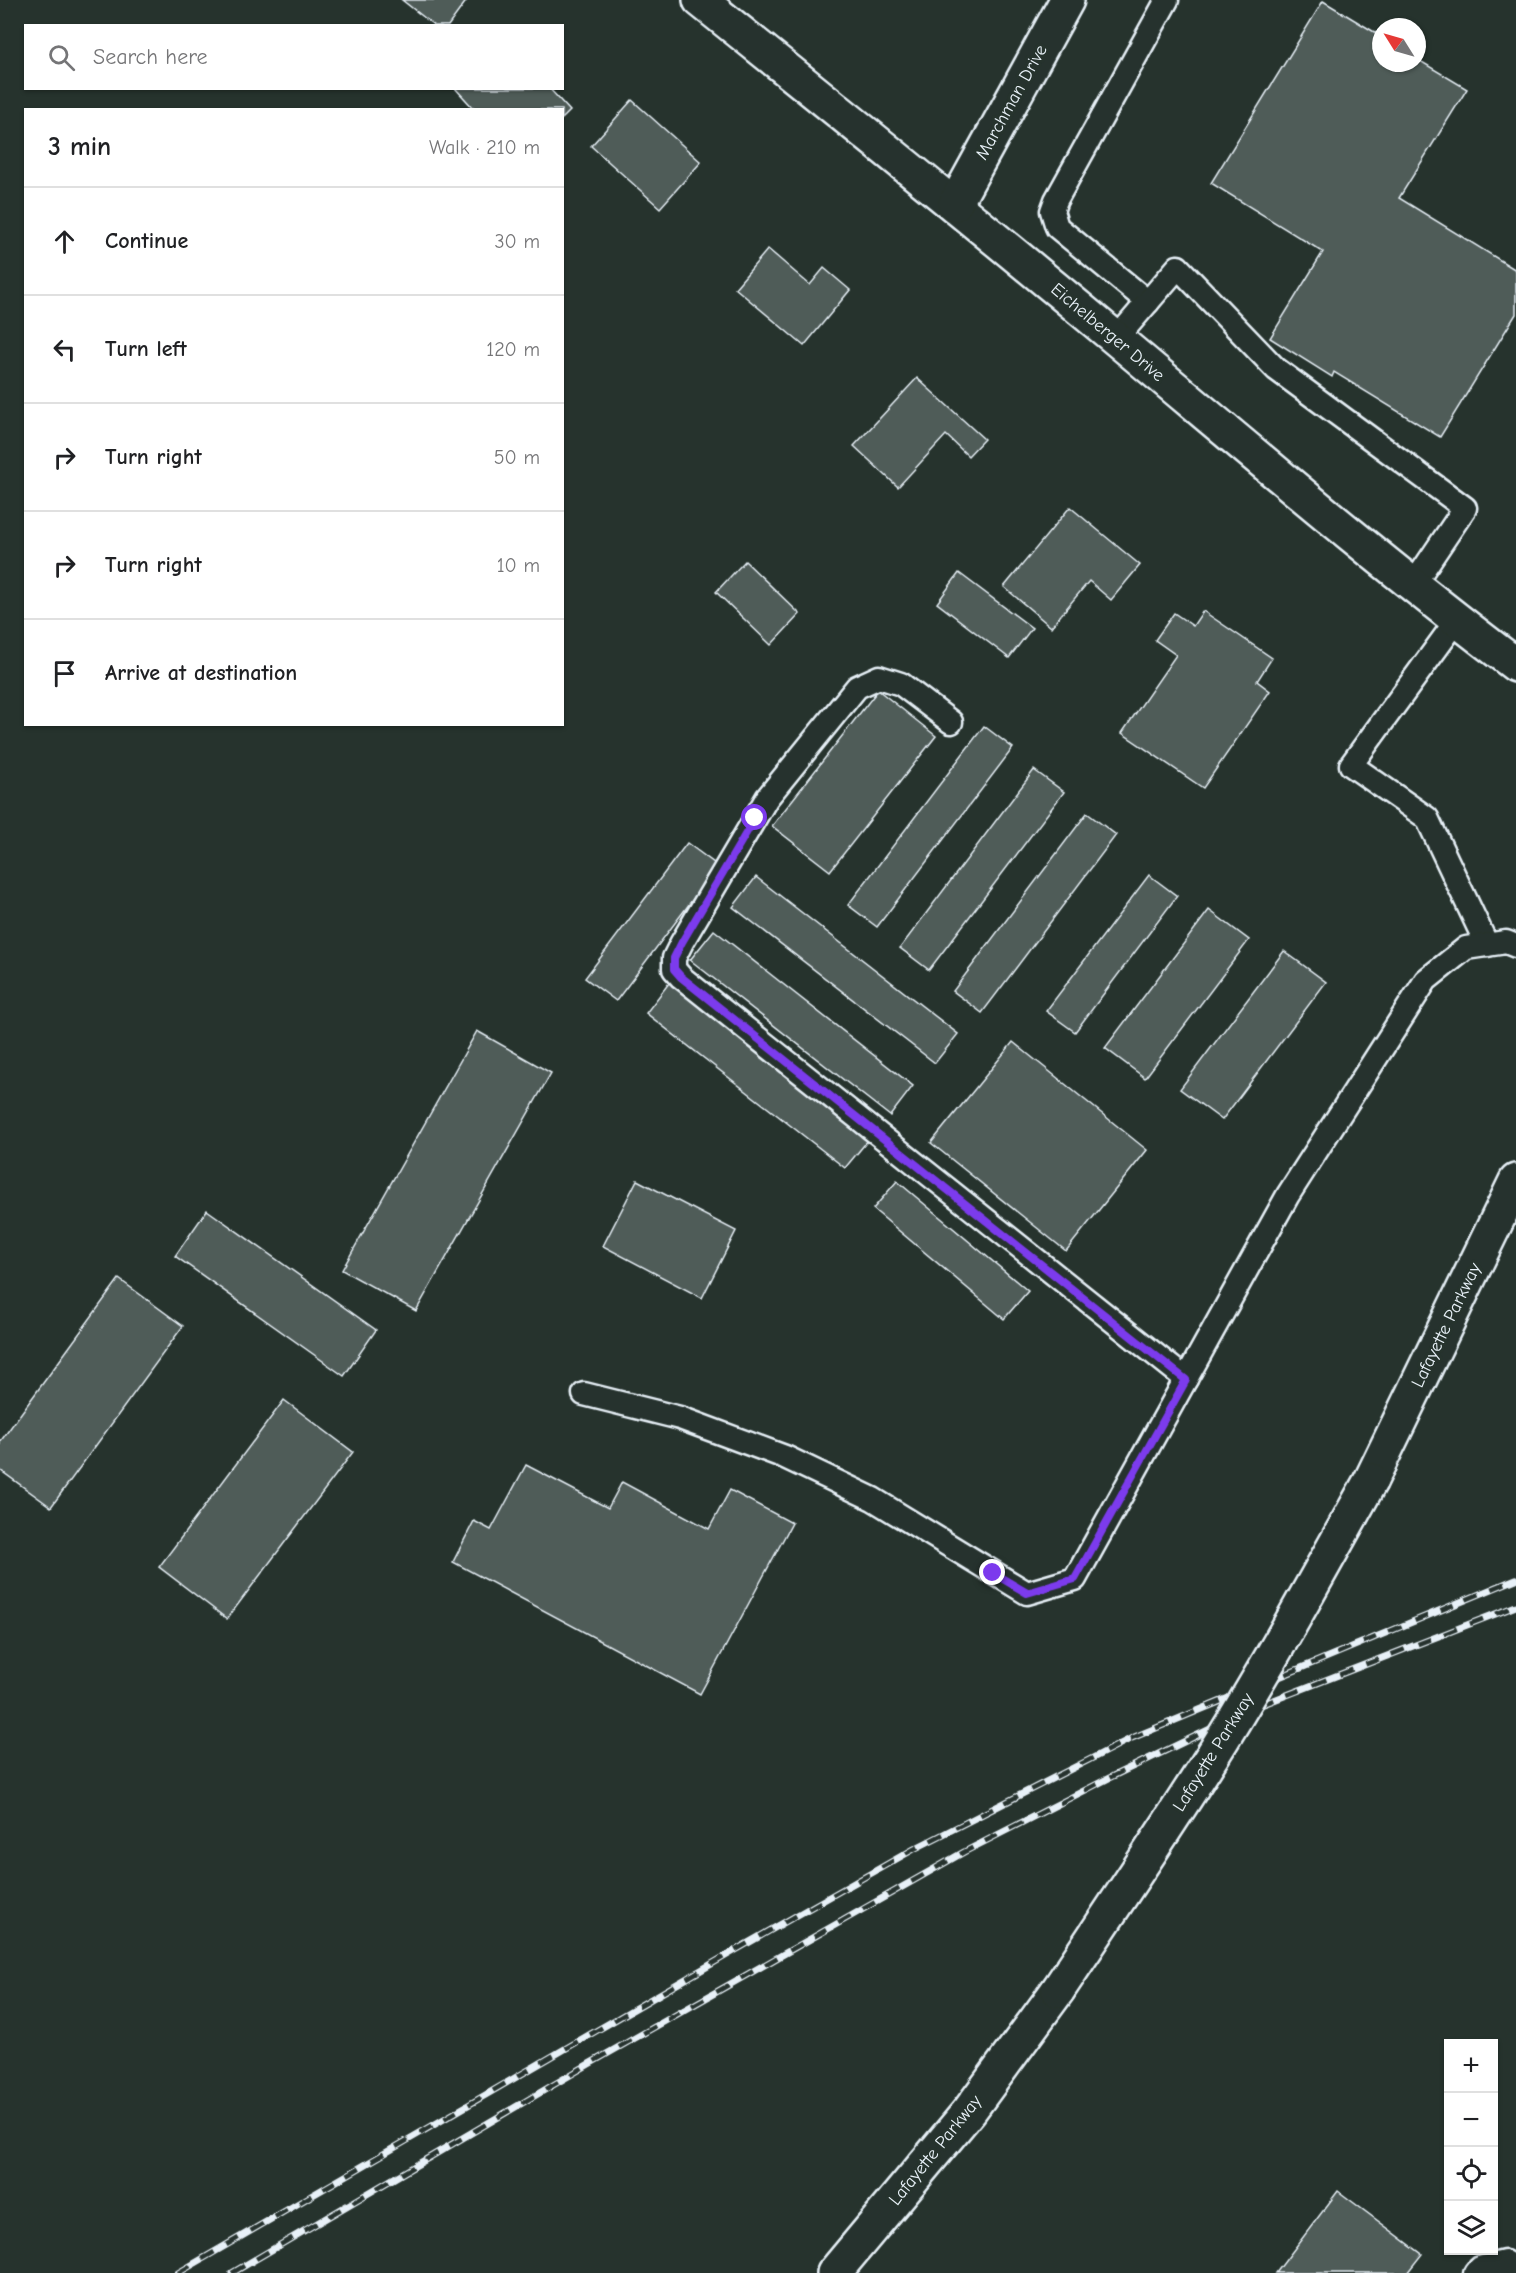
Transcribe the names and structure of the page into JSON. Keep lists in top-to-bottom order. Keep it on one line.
{"streets":{"main road":["Marchman Drive","Eichelberger Drive","Lafayette Parkway"]},"crossings":[["Marchman Drive","Eichelberger Drive"]],"north":"top left","page":{"search":"Search here","heading":["3 min","Walk · 210 m"],"list":[["Continue","30 m"],["Turn left","120 m"],["Turn right","50 m"],["Turn right","10 m"],"Arrive at destination"],"map_buttons":["+","−"]}}
